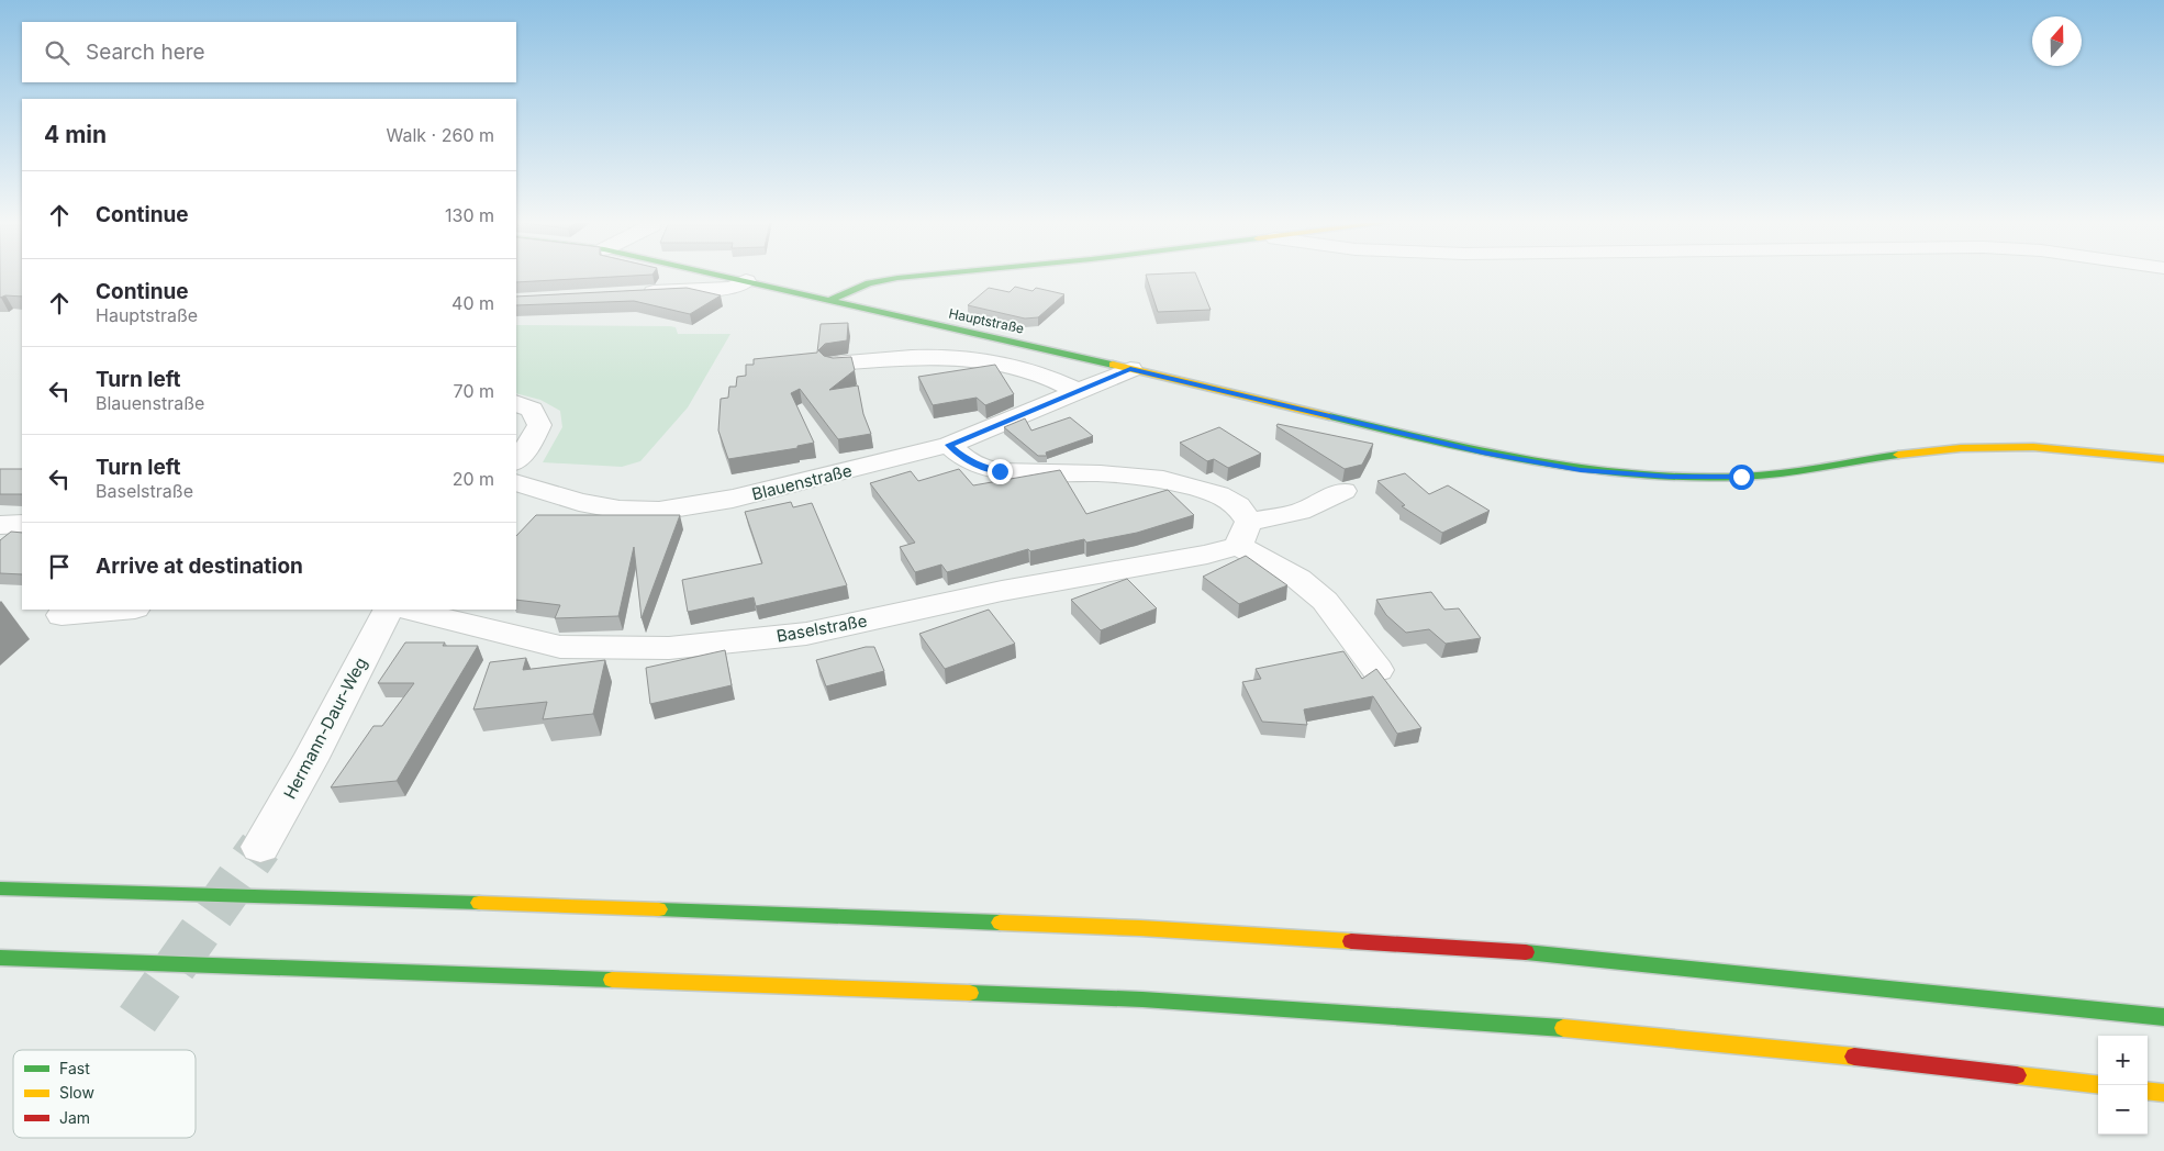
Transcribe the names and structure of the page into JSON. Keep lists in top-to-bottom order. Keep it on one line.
{"streets":{"main road":["Hauptstraße"],"street":["Blauenstraße","Baselstraße","Hermann-Daur-Weg"]},"crossings":[["Hauptstraße","Blauenstraße"]],"legend":["Fast","Slow","Jam"],"north":"top","page":{"search":"Search here","heading":["4 min","Walk · 260 m"],"list":[["Continue","130 m"],["Continue","Hauptstraße","40 m"],["Turn left","Blauenstraße","70 m"],["Turn left","Baselstraße","20 m"],"Arrive at destination"],"map_buttons":["+","−"]}}
